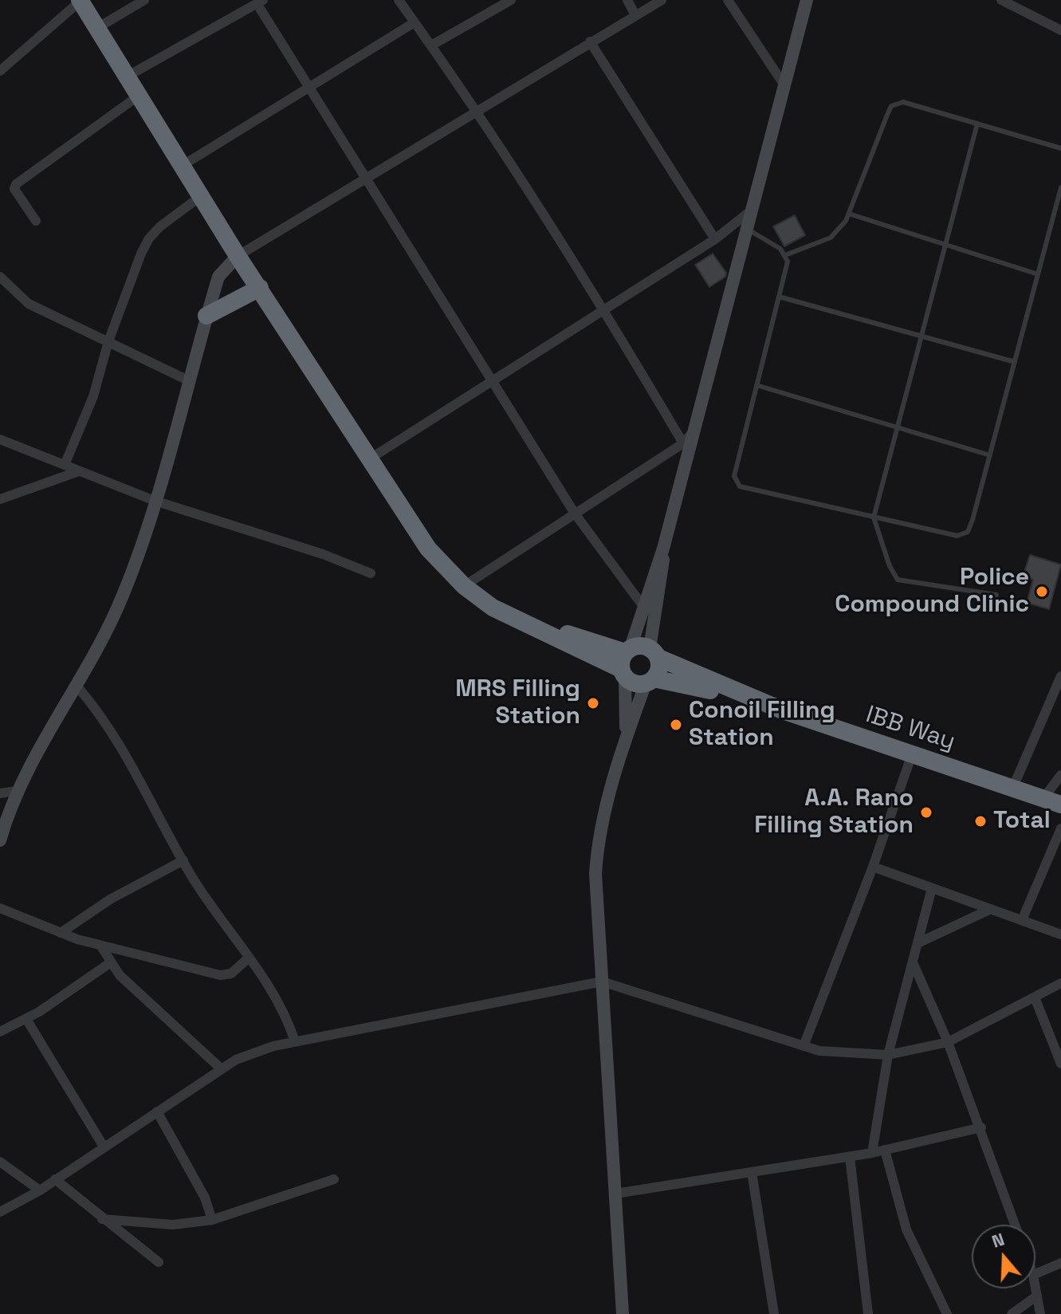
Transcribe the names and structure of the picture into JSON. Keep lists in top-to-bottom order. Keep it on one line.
{"streets":{"highway":["IBB Way"]},"places":["Police Compound Clinic","MRS Filling Station","Conoil Filling Station","A.A. Rano Filling Station","Total"],"north":"top"}
